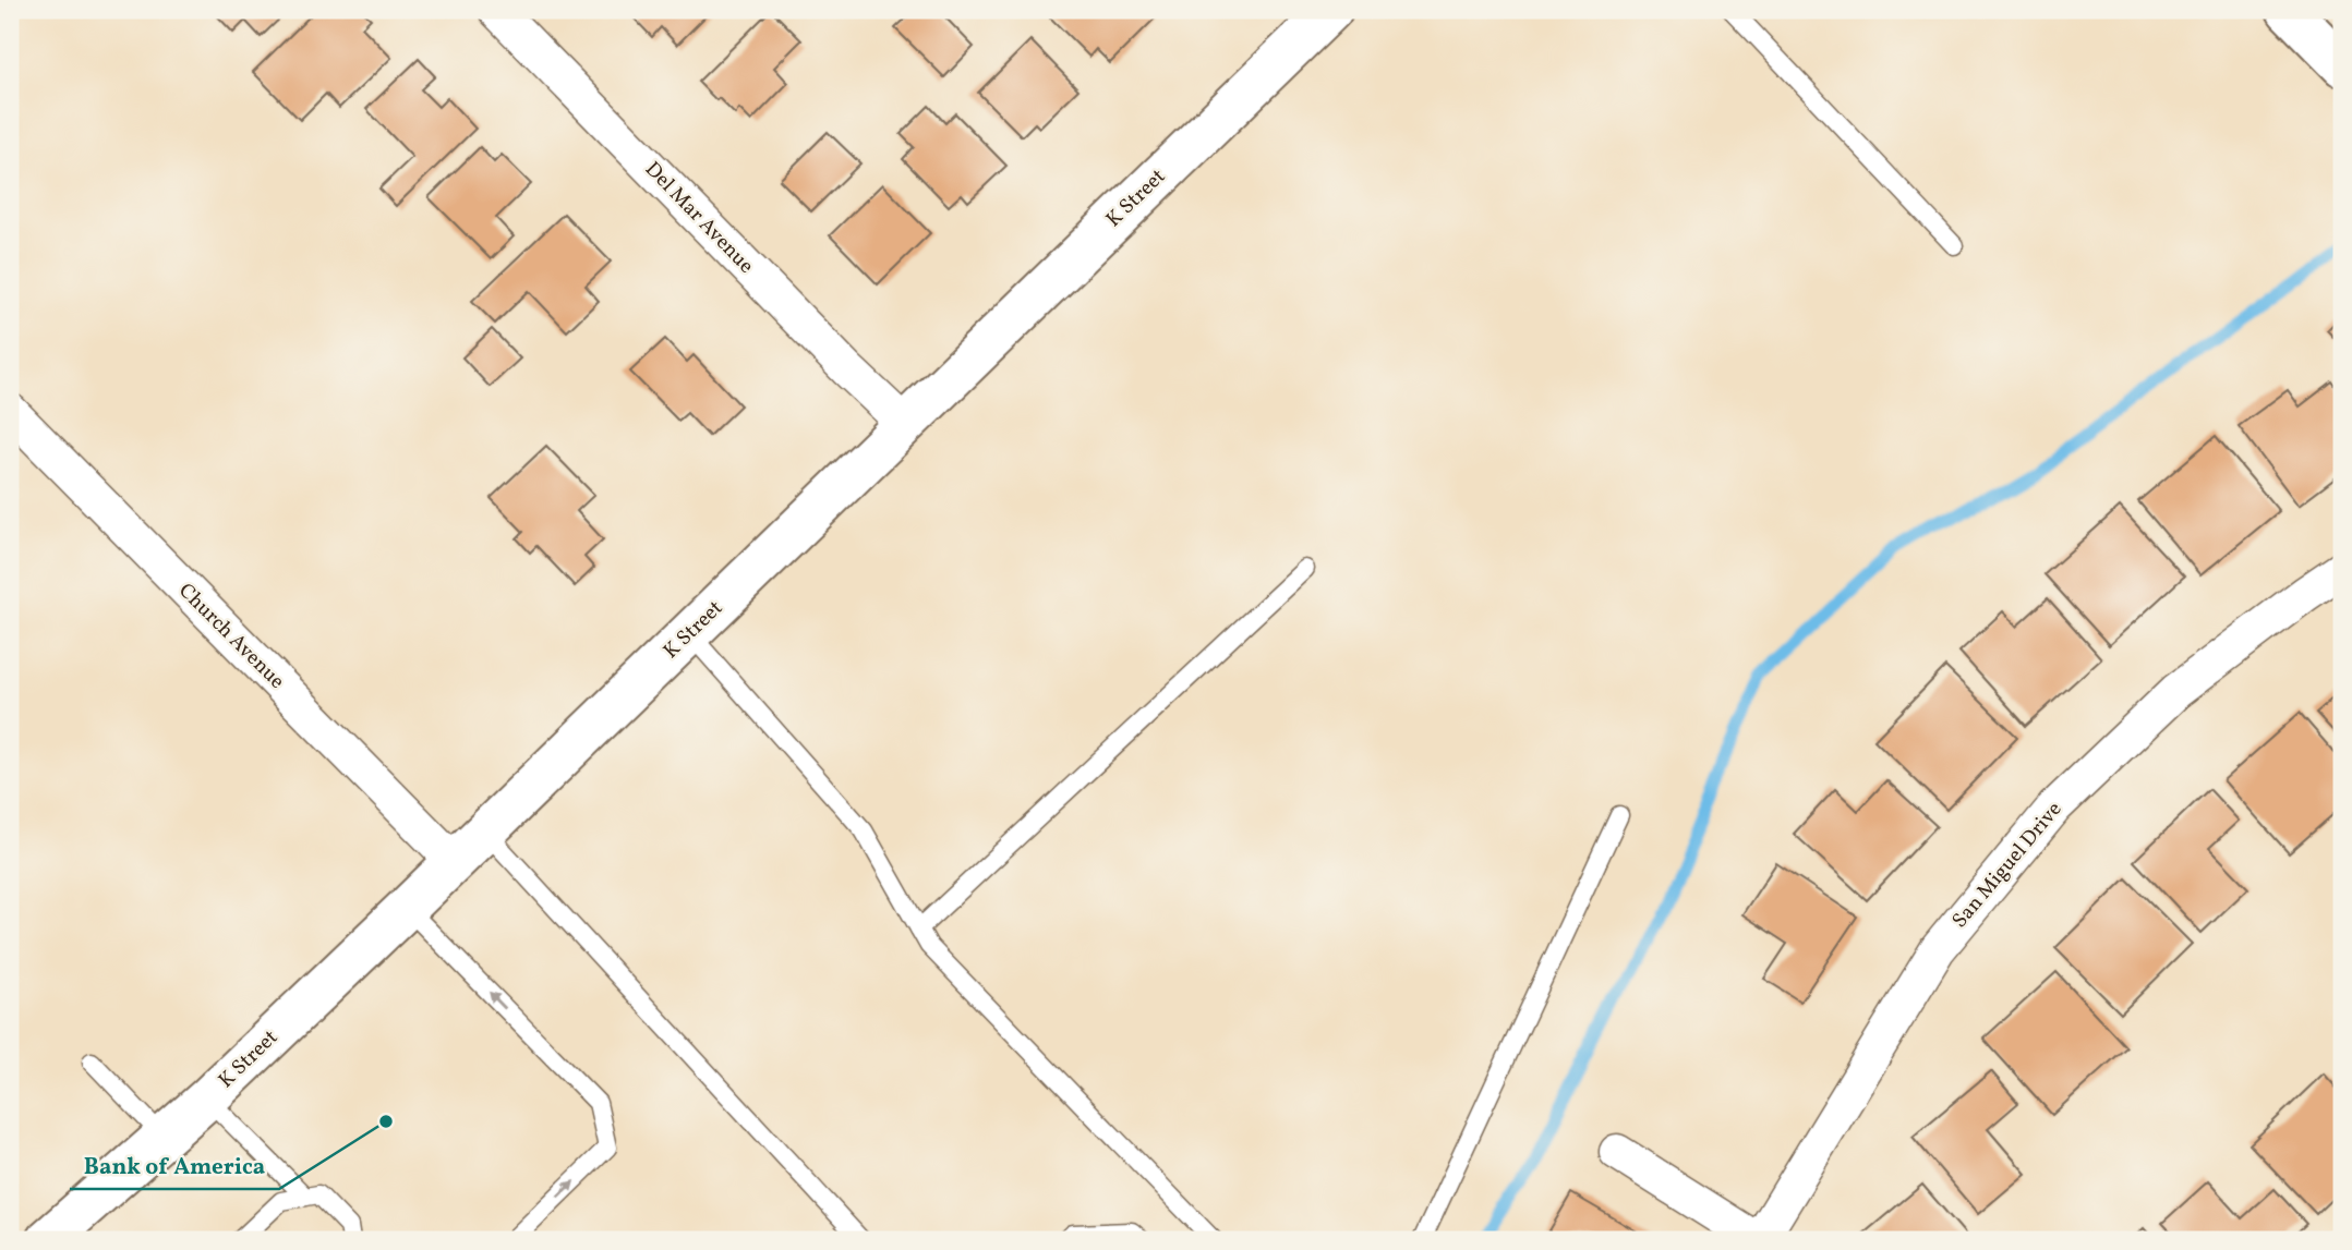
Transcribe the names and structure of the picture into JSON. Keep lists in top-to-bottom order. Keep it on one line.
{"streets":{"street":["K Street","Del Mar Avenue","Church Avenue","San Miguel Drive"]},"crossings":[["K Street","Del Mar Avenue"],["K Street","Church Avenue"]],"places":["Bank of America"]}
